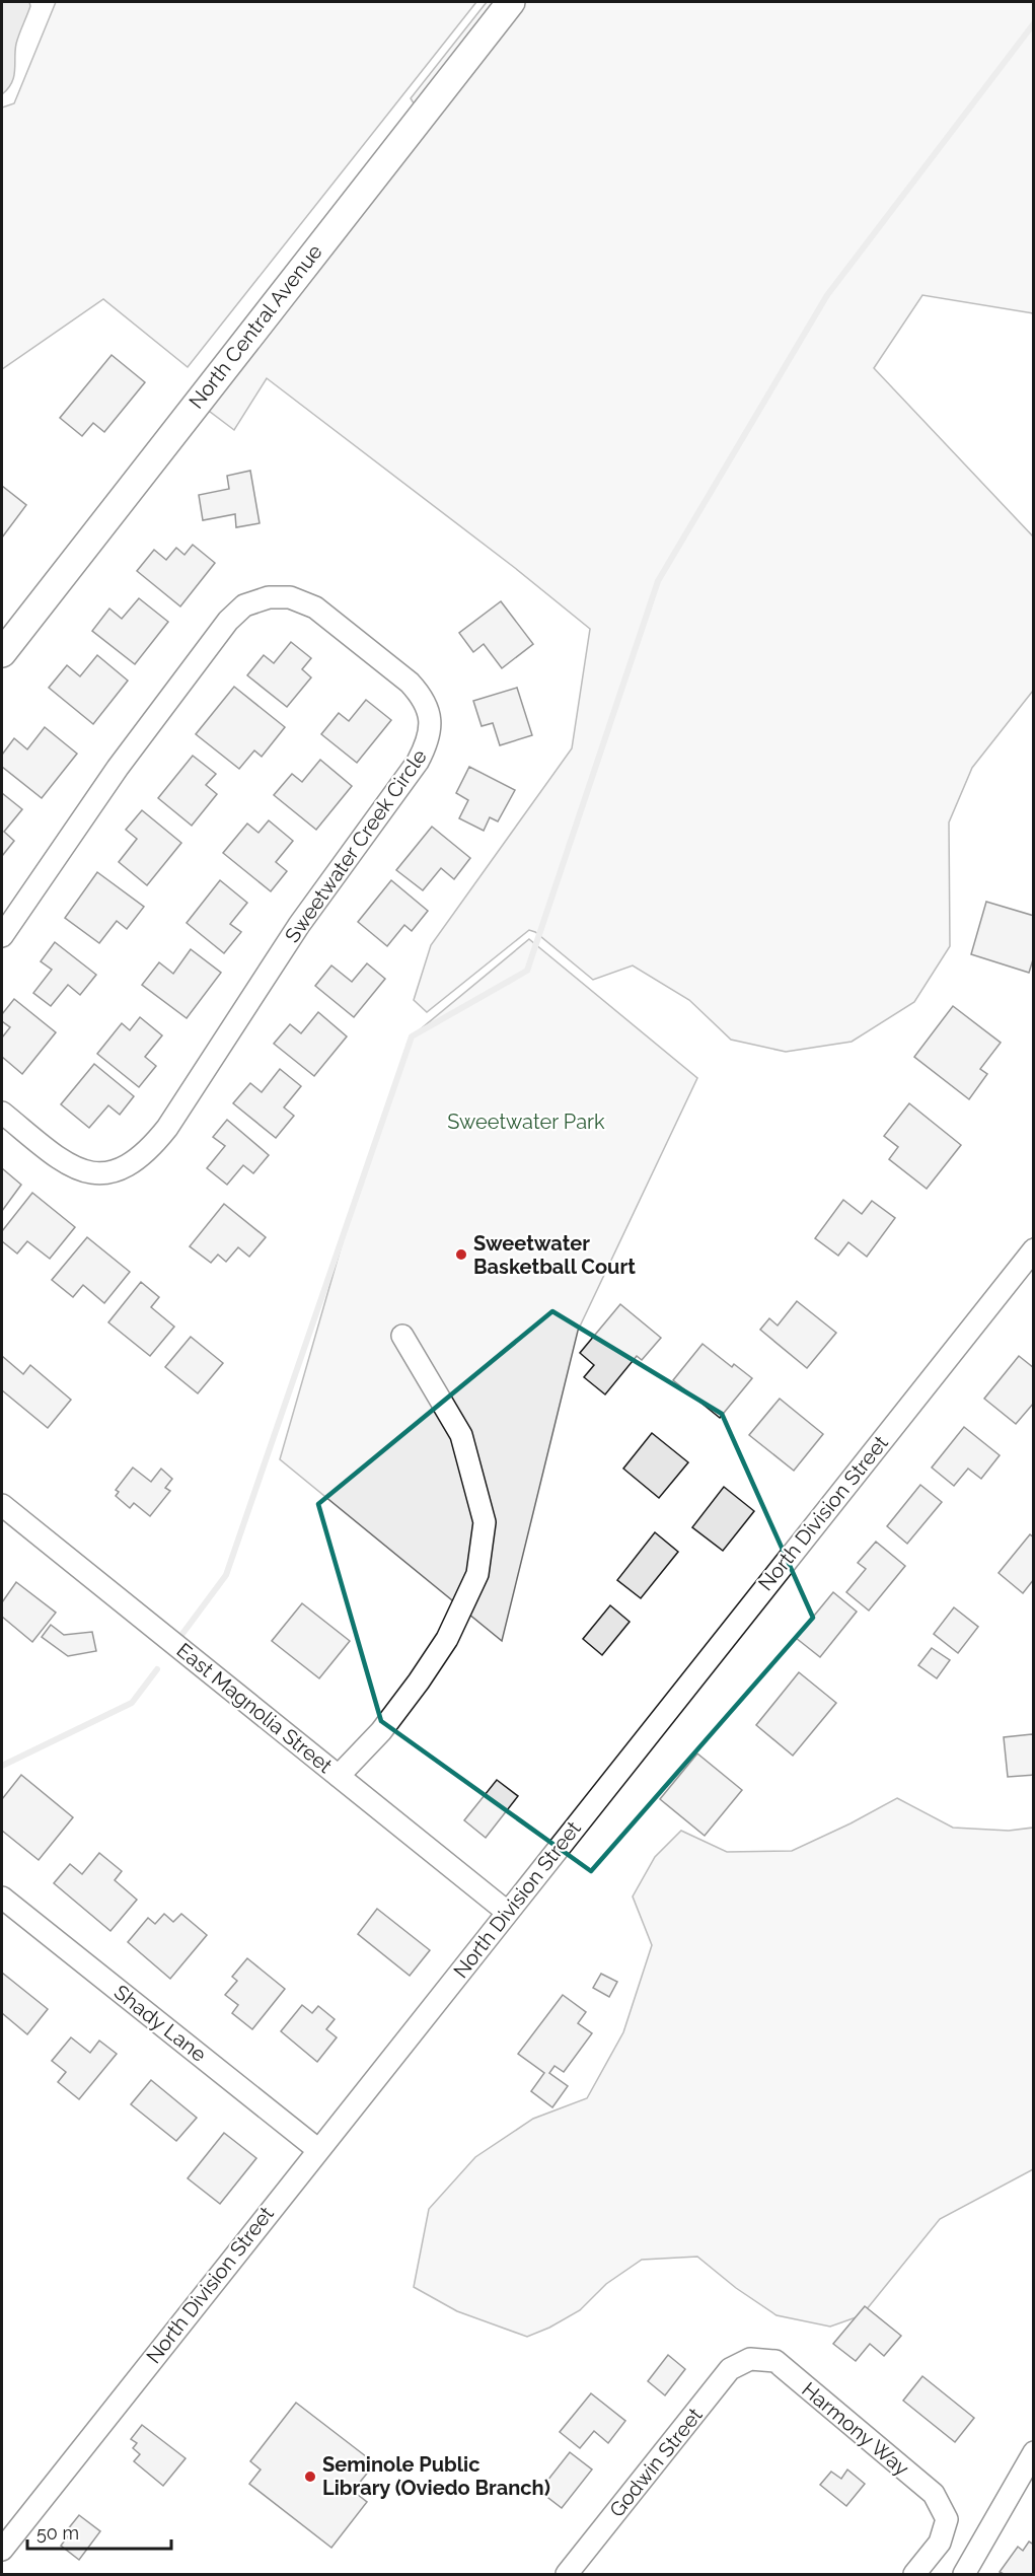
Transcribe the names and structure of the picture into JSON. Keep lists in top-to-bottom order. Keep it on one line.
{"streets":{"main road":["North Central Avenue"],"street":["Sweetwater Creek Circle","North Division Street","East Magnolia Street","Shady Lane","Harmony Way","Godwin Street"]},"crossings":[["North Division Street","East Magnolia Street"],["North Division Street","Shady Lane"],["Harmony Way","Godwin Street"]],"parks":["Sweetwater Park"],"places":["Sweetwater Basketball Court","Seminole Public Library (Oviedo Branch)"],"scale_bar":"50 m"}
